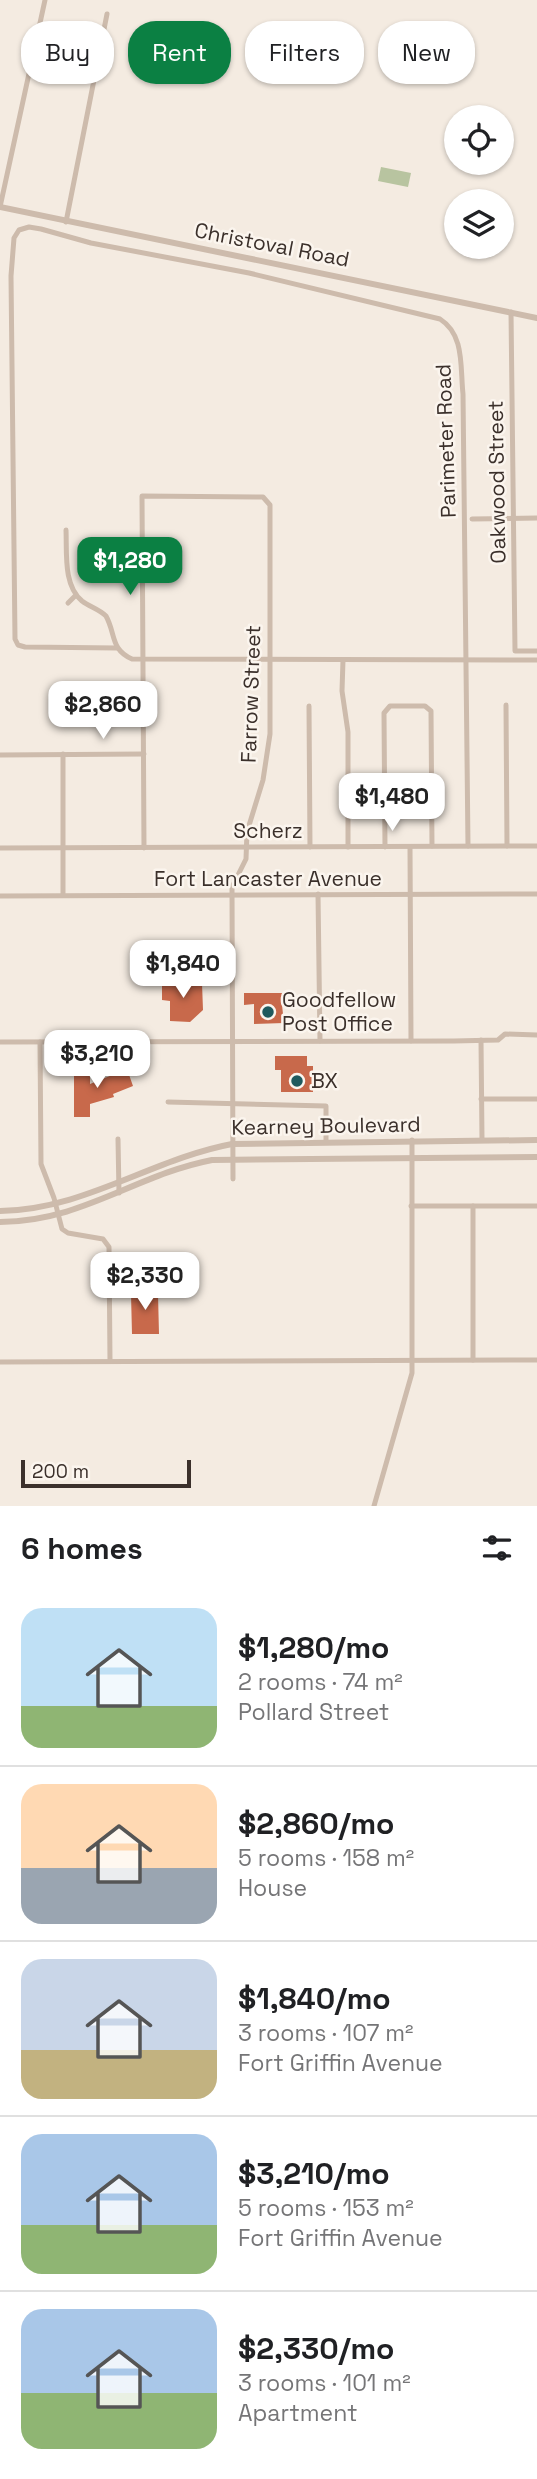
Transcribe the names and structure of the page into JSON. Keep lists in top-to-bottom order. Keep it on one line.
{"streets":{"street":["Christoval Road","Parimeter Road","Oakwood Street","Farrow Street","Scherz","Fort Lancaster Avenue","Kearney Boulevard"]},"crossings":[["Christoval Road","Oakwood Street"],["Parimeter Road","Scherz"],["Farrow Street","Scherz"],["Farrow Street","Fort Lancaster Avenue"],["Farrow Street","Kearney Boulevard"]],"places":["Goodfellow Post Office","BX"],"scale_bar":"200 m","page":{"chip":["Buy","Rent","Filters","New"],"price":["$1,280","$2,860","$1,480","$1,840","$3,210","$2,330"],"scale":"200 m","heading":"6 homes","list":[{"name":"$1,280/mo","note":"2 rooms · 74 m² · Pollard Street"},{"name":"$2,860/mo","note":"5 rooms · 158 m² · House"},{"name":"$1,840/mo","note":"3 rooms · 107 m² · Fort Griffin Avenue"},{"name":"$3,210/mo","note":"5 rooms · 153 m² · Fort Griffin Avenue"},{"name":"$2,330/mo","note":"3 rooms · 101 m² · Apartment"}]}}
